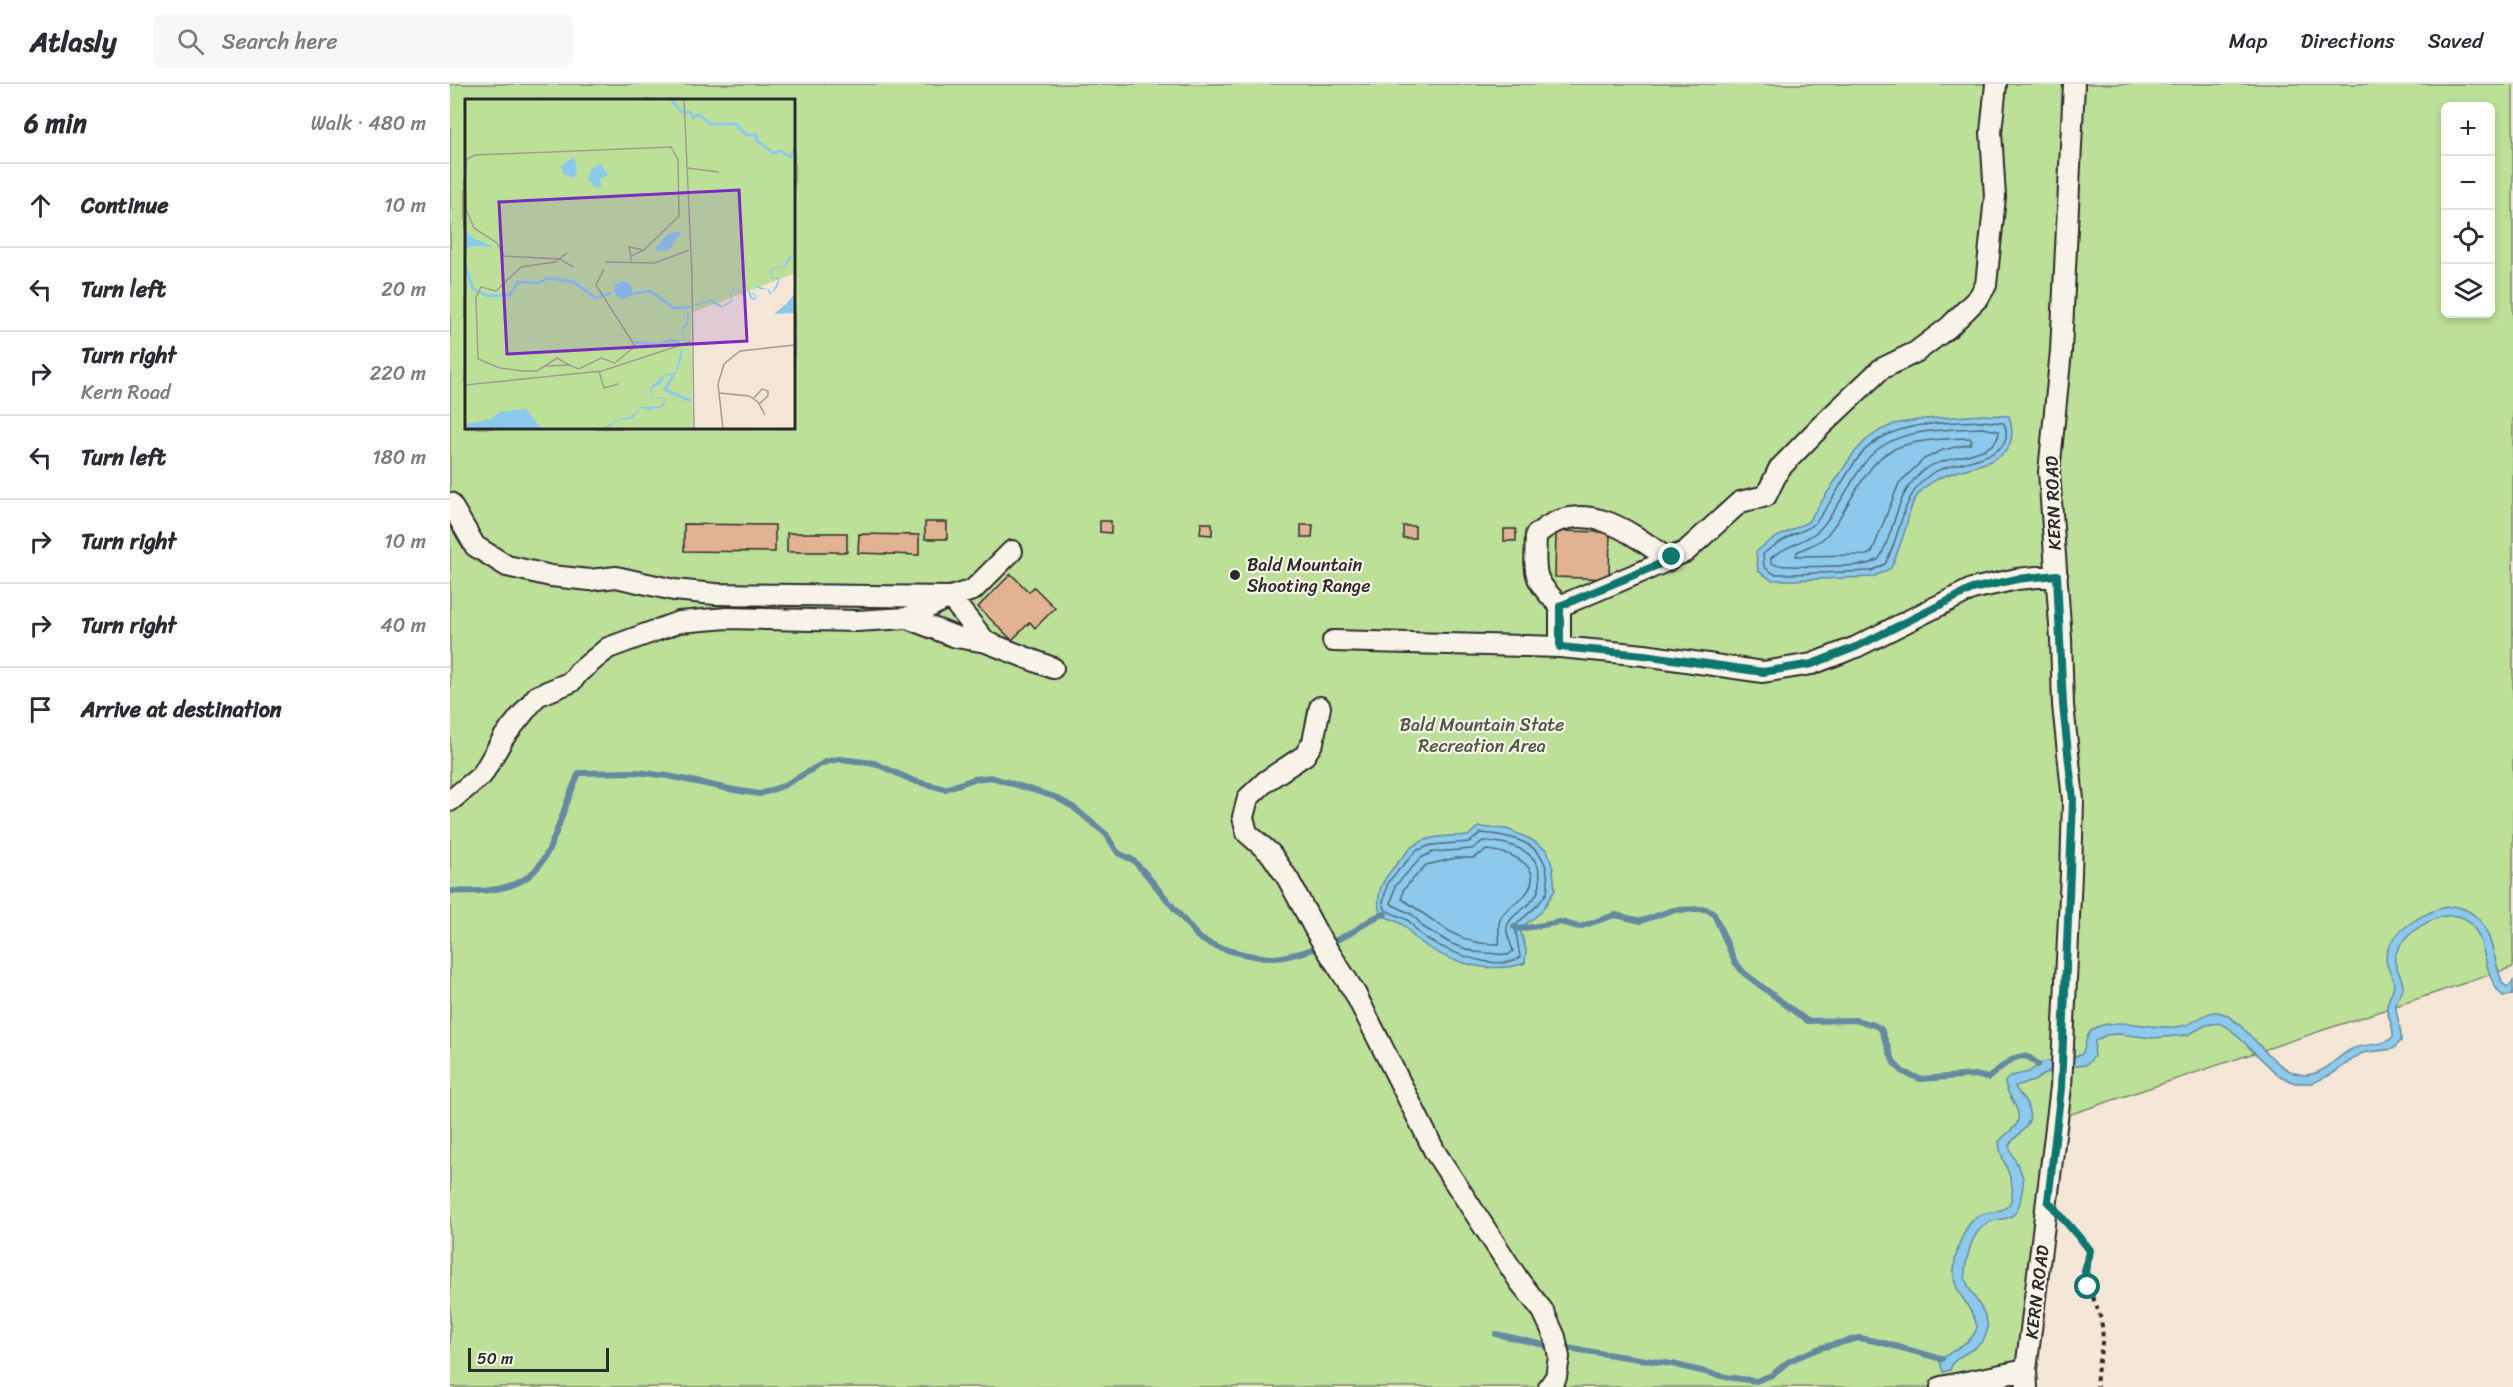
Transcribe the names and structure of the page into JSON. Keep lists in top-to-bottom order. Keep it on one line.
{"streets":{"street":["KERN ROAD"]},"parks":["Bald Mountain State Recreation Area"],"places":["Bald Mountain Shooting Range"],"scale_bar":"50 m","page":{"header":"Atlasly","search":"Search here","nav":["Map","Directions","Saved"],"heading":["6 min","Walk · 480 m"],"map_buttons":["+","−"],"list":[["Continue","10 m"],["Turn left","20 m"],["Turn right","Kern Road","220 m"],["Turn left","180 m"],["Turn right","10 m"],["Turn right","40 m"],"Arrive at destination"],"scale":"50 m"}}
